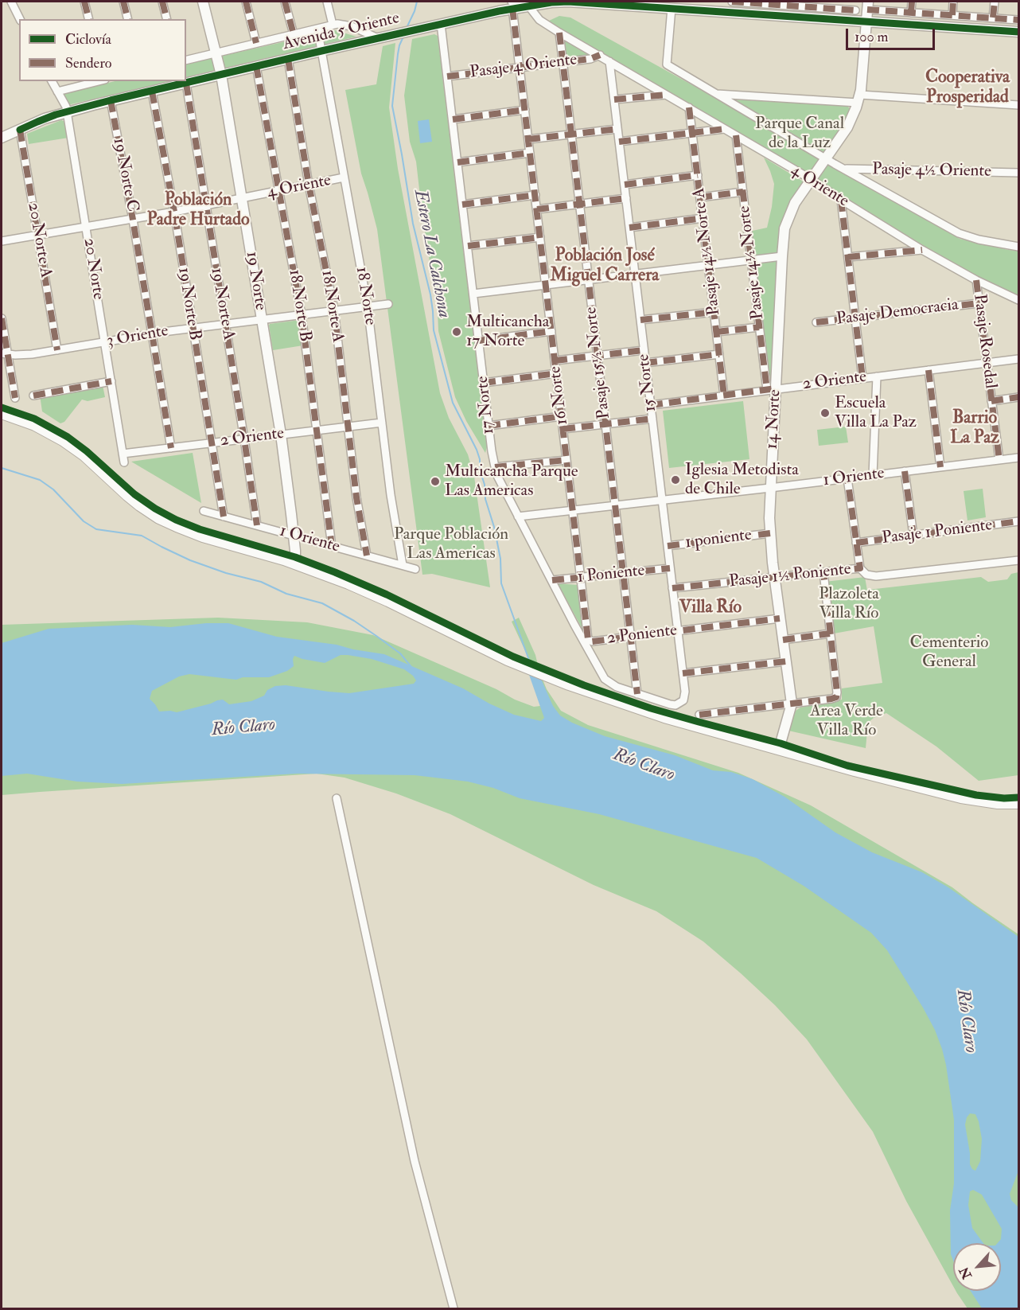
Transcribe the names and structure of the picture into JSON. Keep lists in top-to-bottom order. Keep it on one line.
{"streets":{"street":["Avenida 5 Oriente","Pasaje 4 Oriente","Pasaje 4½ Oriente","19 Norte C","4 Oriente","20 Norte A","Pasaje 14½ Norte A","Pasaje 14½ Norte","20 Norte","19 Norte","18 Norte","19 Norte B","19 Norte A","18 Norte B","18 Norte A","Pasaje Democracia","3 Oriente","Pasaje Rosedal","Pasaje 15½ Norte","2 Oriente","15 Norte","16 Norte","17 Norte","14 Norte","1 Oriente","Pasaje 1 Poniente","1 poniente","1 Poniente","Pasaje 1½ Poniente","2 Poniente"]},"crossings":[["Avenida 5 Oriente","19 Norte C"],["Avenida 5 Oriente","4 Oriente"],["Avenida 5 Oriente","20 Norte A"],["Avenida 5 Oriente","20 Norte"],["Avenida 5 Oriente","19 Norte"],["Avenida 5 Oriente","18 Norte"],["Avenida 5 Oriente","19 Norte B"],["Avenida 5 Oriente","19 Norte A"],["Avenida 5 Oriente","18 Norte B"],["Avenida 5 Oriente","18 Norte A"],["Avenida 5 Oriente","16 Norte"],["Avenida 5 Oriente","17 Norte"],["Avenida 5 Oriente","14 Norte"],["Pasaje 4 Oriente","4 Oriente"],["Pasaje 4 Oriente","Pasaje 15½ Norte"],["Pasaje 4 Oriente","16 Norte"],["Pasaje 4 Oriente","17 Norte"],["19 Norte C","4 Oriente"],["19 Norte C","3 Oriente"],["19 Norte C","2 Oriente"],["4 Oriente","20 Norte A"],["4 Oriente","Pasaje 14½ Norte A"],["4 Oriente","Pasaje 14½ Norte"],["4 Oriente","20 Norte"],["4 Oriente","19 Norte"],["4 Oriente","18 Norte"],["4 Oriente","19 Norte B"],["4 Oriente","19 Norte A"],["4 Oriente","18 Norte B"],["4 Oriente","18 Norte A"],["4 Oriente","Pasaje Rosedal"],["4 Oriente","Pasaje 15½ Norte"],["4 Oriente","15 Norte"],["4 Oriente","16 Norte"],["4 Oriente","14 Norte"],["20 Norte A","3 Oriente"],["Pasaje 14½ Norte A","2 Oriente"],["Pasaje 14½ Norte","2 Oriente"],["Pasaje 14½ Norte","14 Norte"],["20 Norte","3 Oriente"],["20 Norte","2 Oriente"],["19 Norte","3 Oriente"],["19 Norte","2 Oriente"],["19 Norte","1 Oriente"],["18 Norte","3 Oriente"],["18 Norte","2 Oriente"],["18 Norte","1 Oriente"],["19 Norte B","3 Oriente"],["19 Norte B","2 Oriente"],["19 Norte B","1 Oriente"],["19 Norte A","3 Oriente"],["19 Norte A","2 Oriente"],["19 Norte A","1 Oriente"],["18 Norte B","3 Oriente"],["18 Norte B","2 Oriente"],["18 Norte B","1 Oriente"],["18 Norte A","3 Oriente"],["18 Norte A","2 Oriente"],["18 Norte A","1 Oriente"],["Pasaje Democracia","Pasaje Rosedal"],["Pasaje Rosedal","2 Oriente"],["Pasaje Rosedal","1 Oriente"],["Pasaje 15½ Norte","17 Norte"],["Pasaje 15½ Norte","1 Oriente"],["Pasaje 15½ Norte","1 Poniente"],["Pasaje 15½ Norte","2 Poniente"],["2 Oriente","15 Norte"],["2 Oriente","14 Norte"],["15 Norte","17 Norte"],["15 Norte","1 Oriente"],["15 Norte","1 poniente"],["15 Norte","1 Poniente"],["15 Norte","Pasaje 1½ Poniente"],["15 Norte","2 Poniente"],["16 Norte","1 Oriente"],["16 Norte","1 Poniente"],["16 Norte","2 Poniente"],["17 Norte","1 Oriente"],["17 Norte","1 Poniente"],["14 Norte","1 Oriente"],["14 Norte","1 poniente"],["14 Norte","Pasaje 1½ Poniente"],["14 Norte","2 Poniente"]],"districts":["Cooperativa Prosperidad","Población Padre Hurtado","Población José Miguel Carrera","Barrio La Paz","Villa Río"],"water":["Estero La Calchona","Río Claro"],"parks":["Parque Canal de la Luz","Parque Población Las Americas","Plazoleta Villa Río","Cementerio General","Area Verde Villa Río"],"places":["Multicancha 17 Norte","Escuela Villa La Paz","Iglesia Metodista de Chile","Multicancha Parque Las Americas"],"legend":["Ciclovía","Sendero"],"scale_bar":"100 m","north":"bottom left"}
